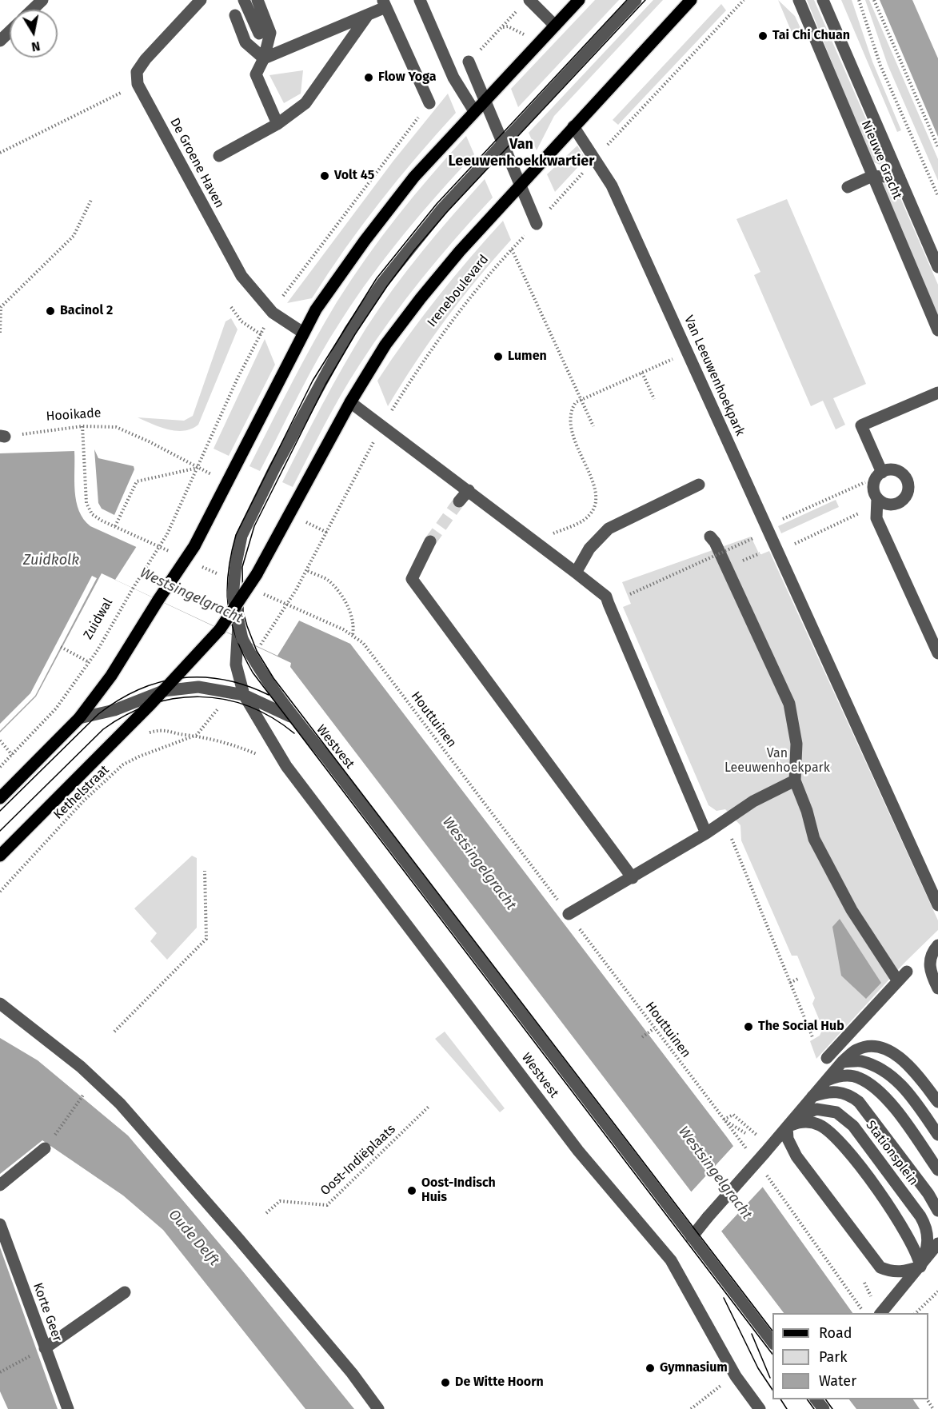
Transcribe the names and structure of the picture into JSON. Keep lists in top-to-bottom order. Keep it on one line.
{"streets":{"main road":["Ireneboulevard"],"street":["Nieuwe Gracht","De Groene Haven","Van Leeuwenhoekpark","Westvest","Stationsplein","Korte Geer"],"path":["Hooikade","Zuidwal","Houttuinen","Kethelstraat","Oost-Indiëplaats"]},"crossings":[["Ireneboulevard","Van Leeuwenhoekpark"],["Ireneboulevard","Westvest"],["Hooikade","Zuidwal"],["Westvest","Stationsplein"]],"districts":["Van Leeuwenhoekkwartier"],"water":["Zuidkolk","Westsingelgracht","Oude Delft"],"parks":["Van Leeuwenhoekpark"],"places":["Tai Chi Chuan","Flow Yoga","Volt 45","Bacinol 2","Lumen","The Social Hub","Oost-Indisch Huis","Gymnasium","De Witte Hoorn"],"legend":["Road","Park","Water"],"north":"bottom"}
